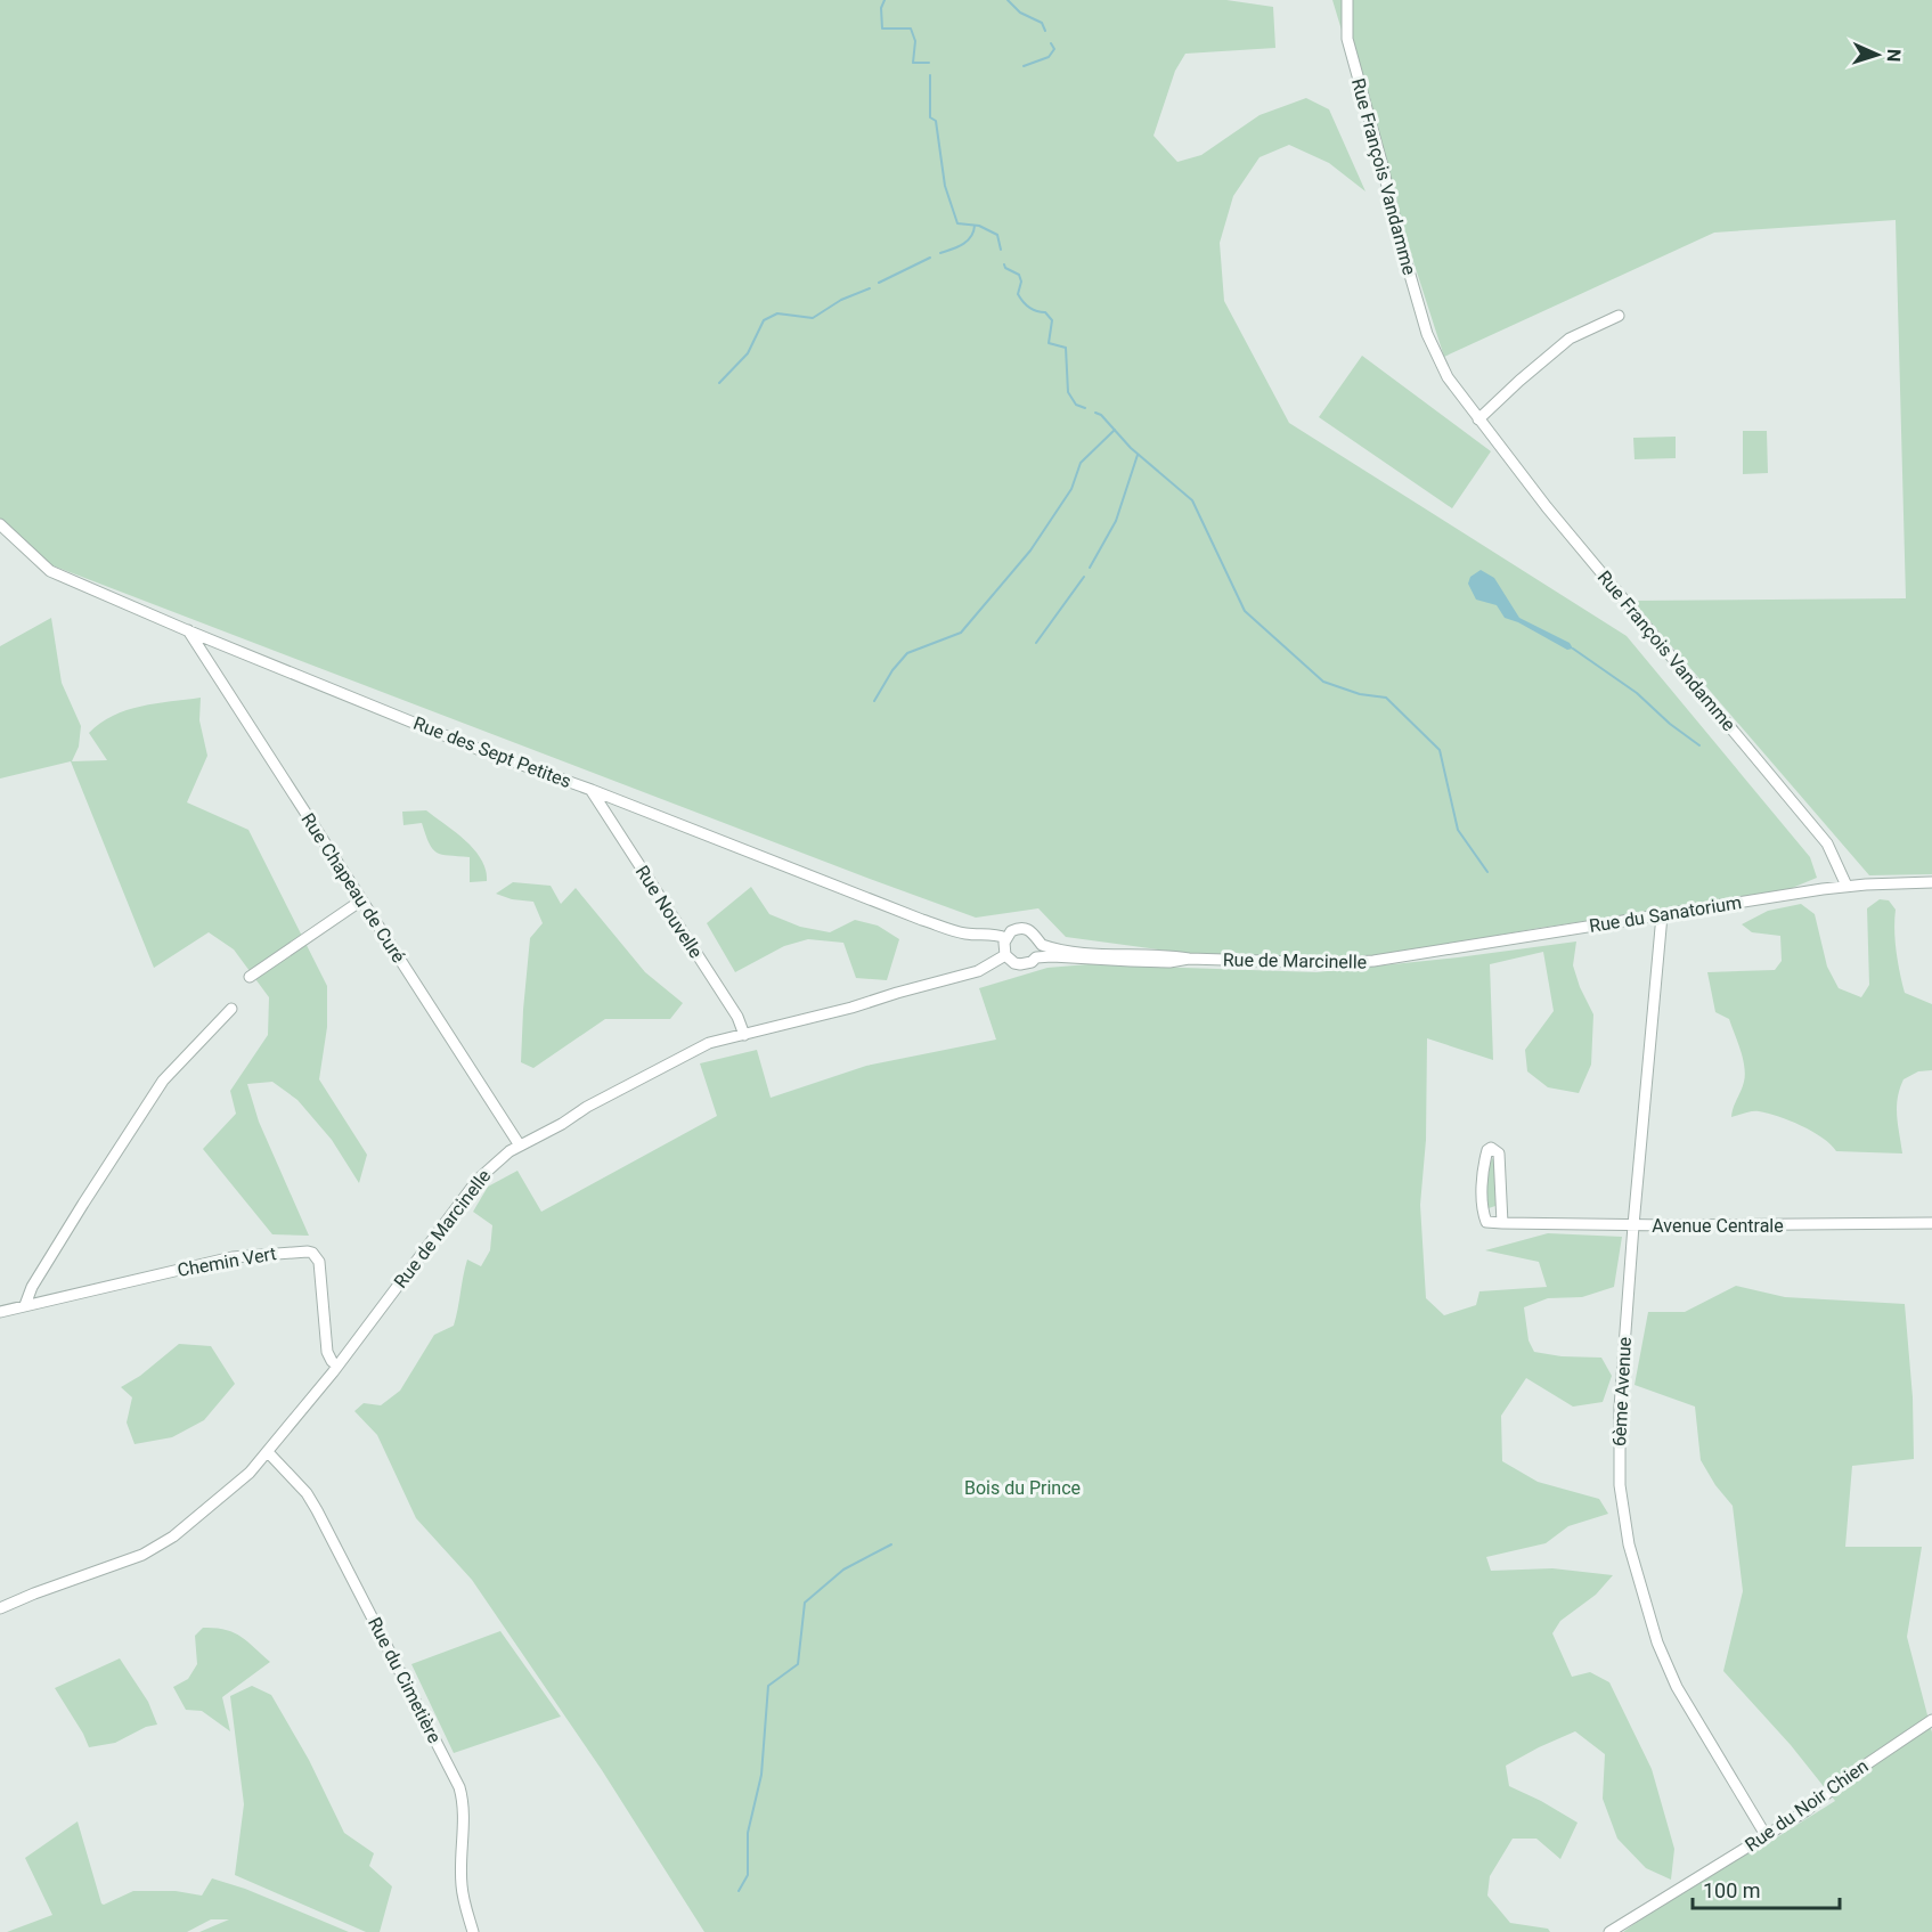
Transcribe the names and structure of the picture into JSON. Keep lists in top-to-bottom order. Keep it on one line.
{"streets":{"street":["Rue François Vandamme","Rue des Sept Petites","Rue Chapeau de Curé","Rue Nouvelle","Rue du Sanatorium","Rue de Marcinelle","Avenue Centrale","Chemin Vert","6ème Avenue","Rue du Cimetière","Rue du Noir Chien"]},"crossings":[["Rue François Vandamme","Rue du Sanatorium"],["Rue des Sept Petites","Rue Chapeau de Curé"],["Rue des Sept Petites","Rue Nouvelle"],["Rue des Sept Petites","Rue de Marcinelle"],["Rue Chapeau de Curé","Rue de Marcinelle"],["Rue Nouvelle","Rue de Marcinelle"],["Rue du Sanatorium","Rue de Marcinelle"],["Rue du Sanatorium","6ème Avenue"],["Rue de Marcinelle","Chemin Vert"],["Rue de Marcinelle","Rue du Cimetière"],["Avenue Centrale","6ème Avenue"],["6ème Avenue","Rue du Noir Chien"]],"parks":["Bois du Prince"],"scale_bar":"100 m","north":"right"}
